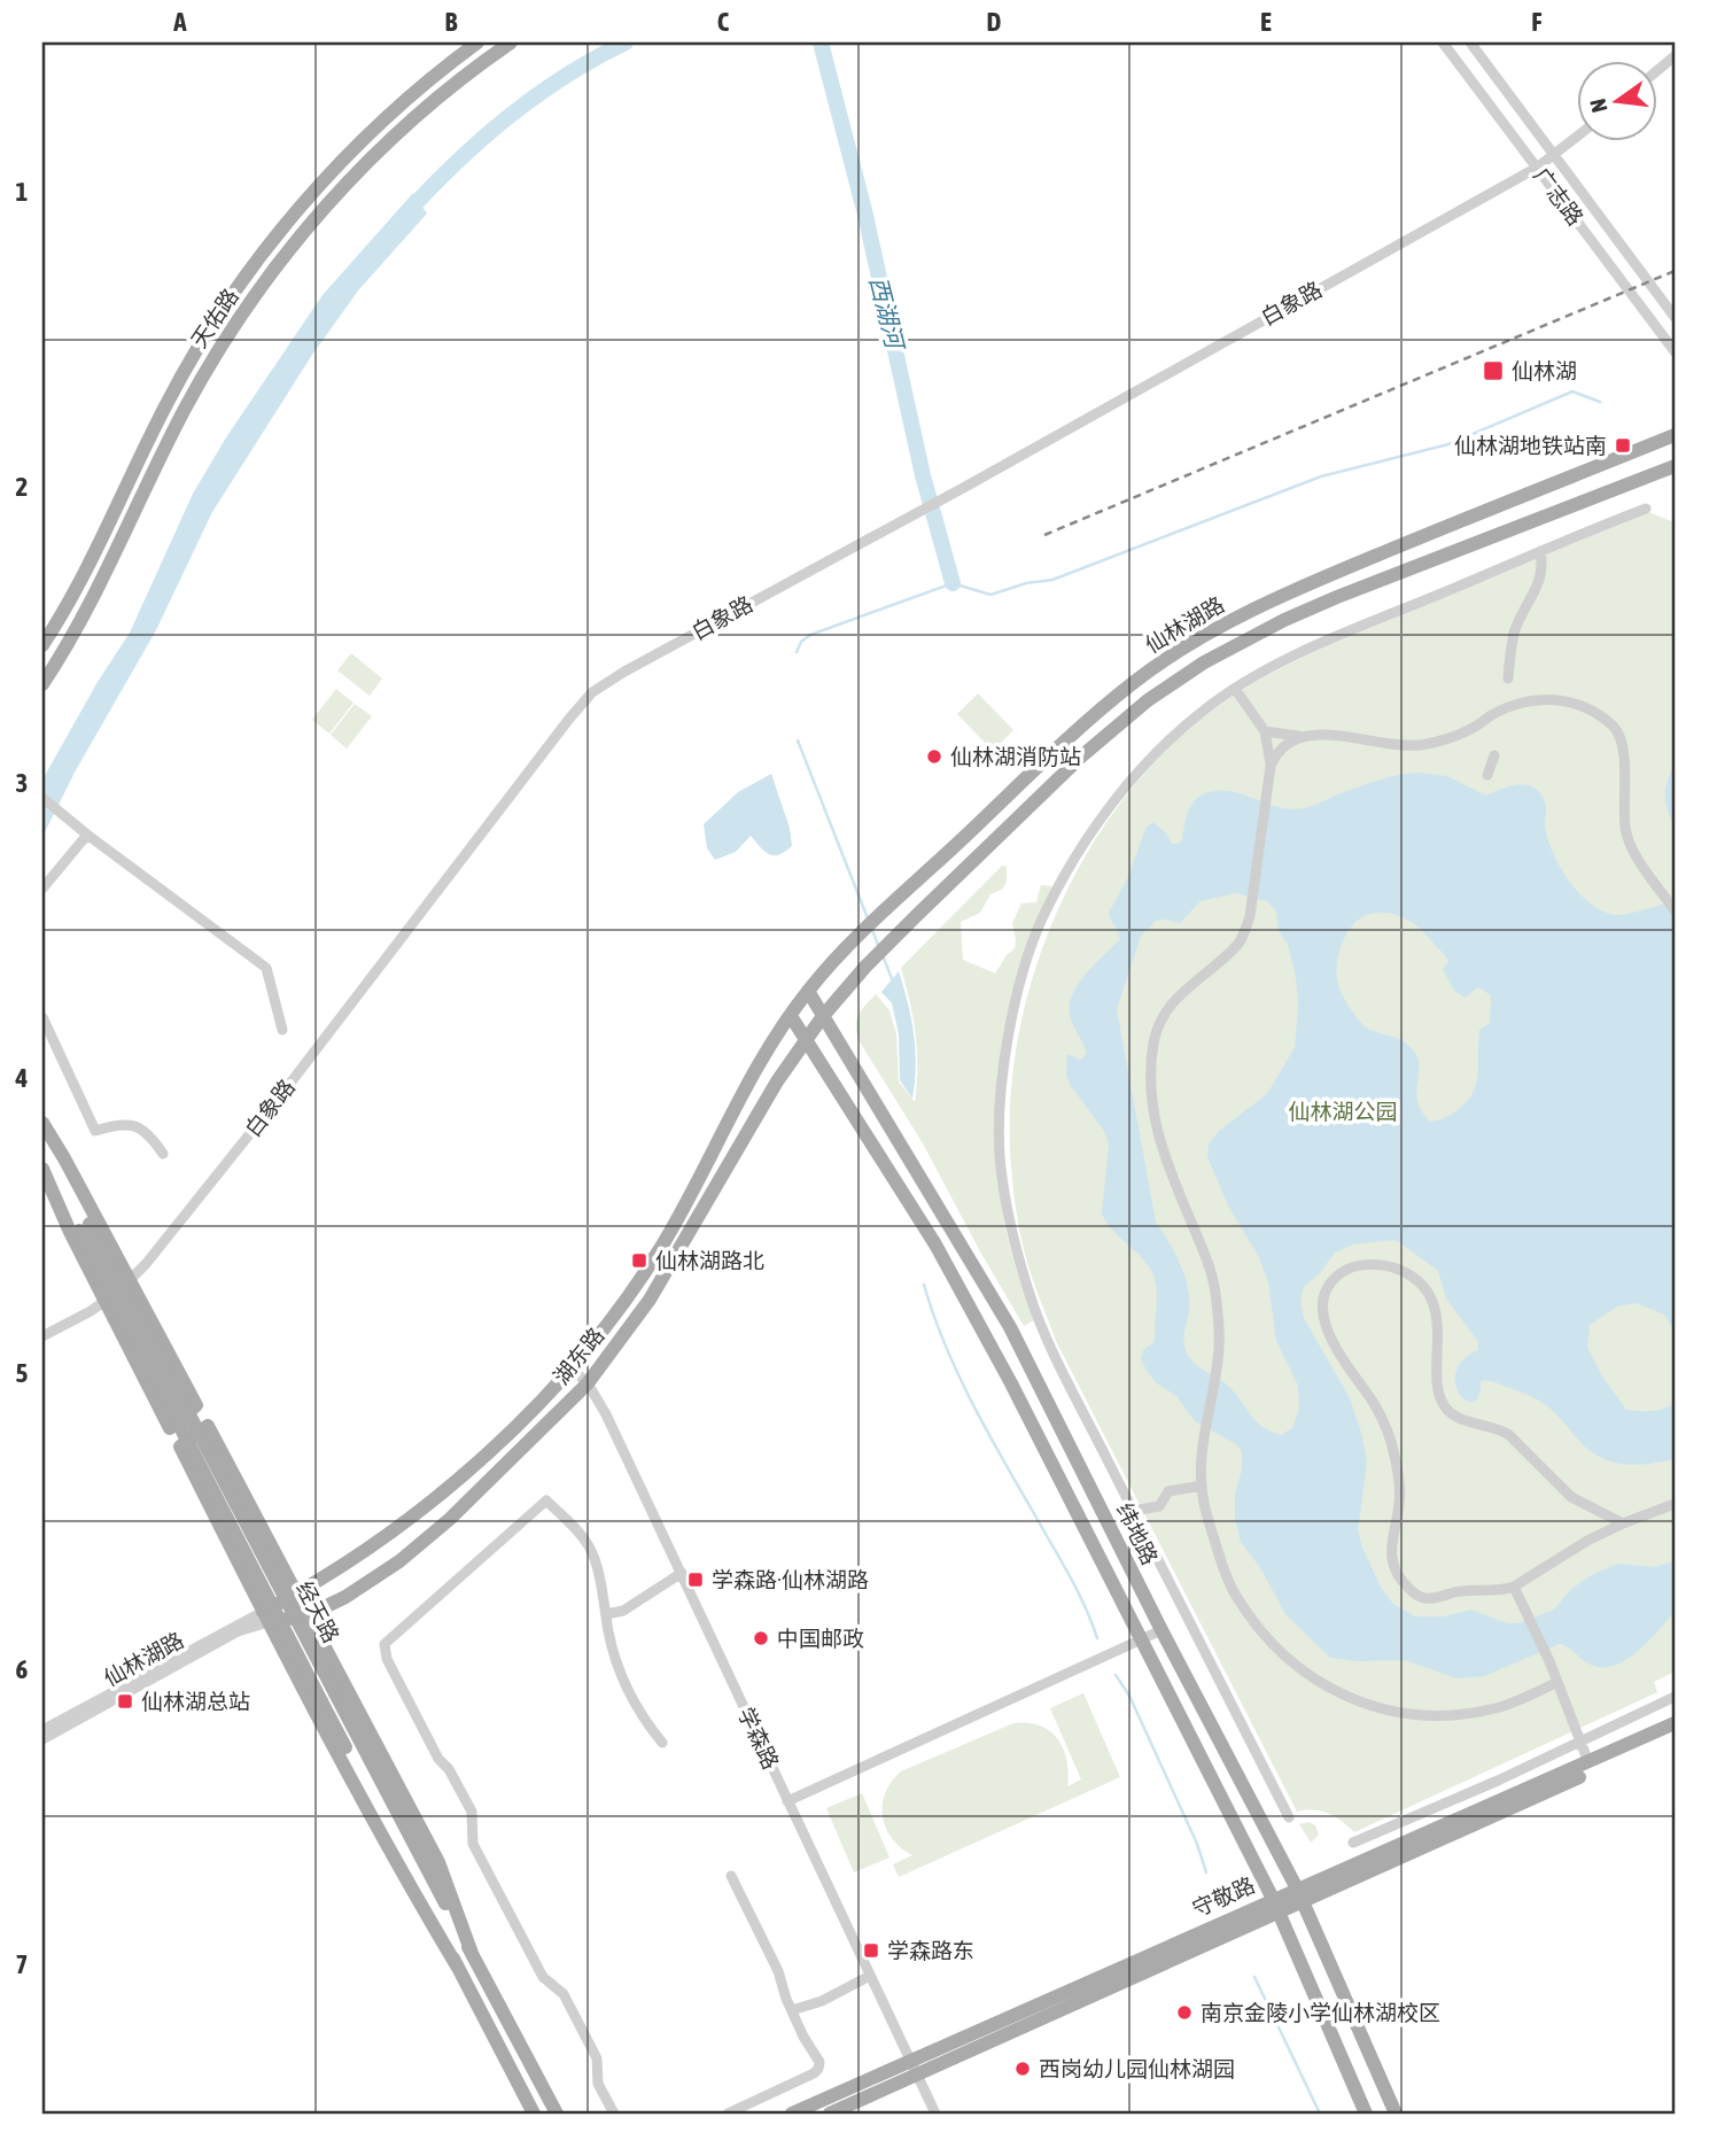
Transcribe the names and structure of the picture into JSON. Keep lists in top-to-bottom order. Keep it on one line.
{"streets":{"main road":["天佑路","仙林湖路","湖东路","纬地路","经天路","守敬路"],"street":["广志路","白象路","学森路"]},"crossings":[["广志路","白象路"],["仙林湖路","湖东路"],["仙林湖路","纬地路"],["湖东路","纬地路"],["湖东路","学森路"],["纬地路","守敬路"],["学森路","守敬路"]],"water":["西湖河"],"parks":["仙林湖公园"],"places":{"transit":["仙林湖","仙林湖地铁站南","仙林湖路北","学森路·仙林湖路","仙林湖总站","学森路东"],"other":["仙林湖消防站","中国邮政","南京金陵小学仙林湖校区","西岗幼儿园仙林湖园"]},"north":"left","grid":{"columns":["A","B","C","D","E","F"],"rows":["1","2","3","4","5","6","7"]}}
